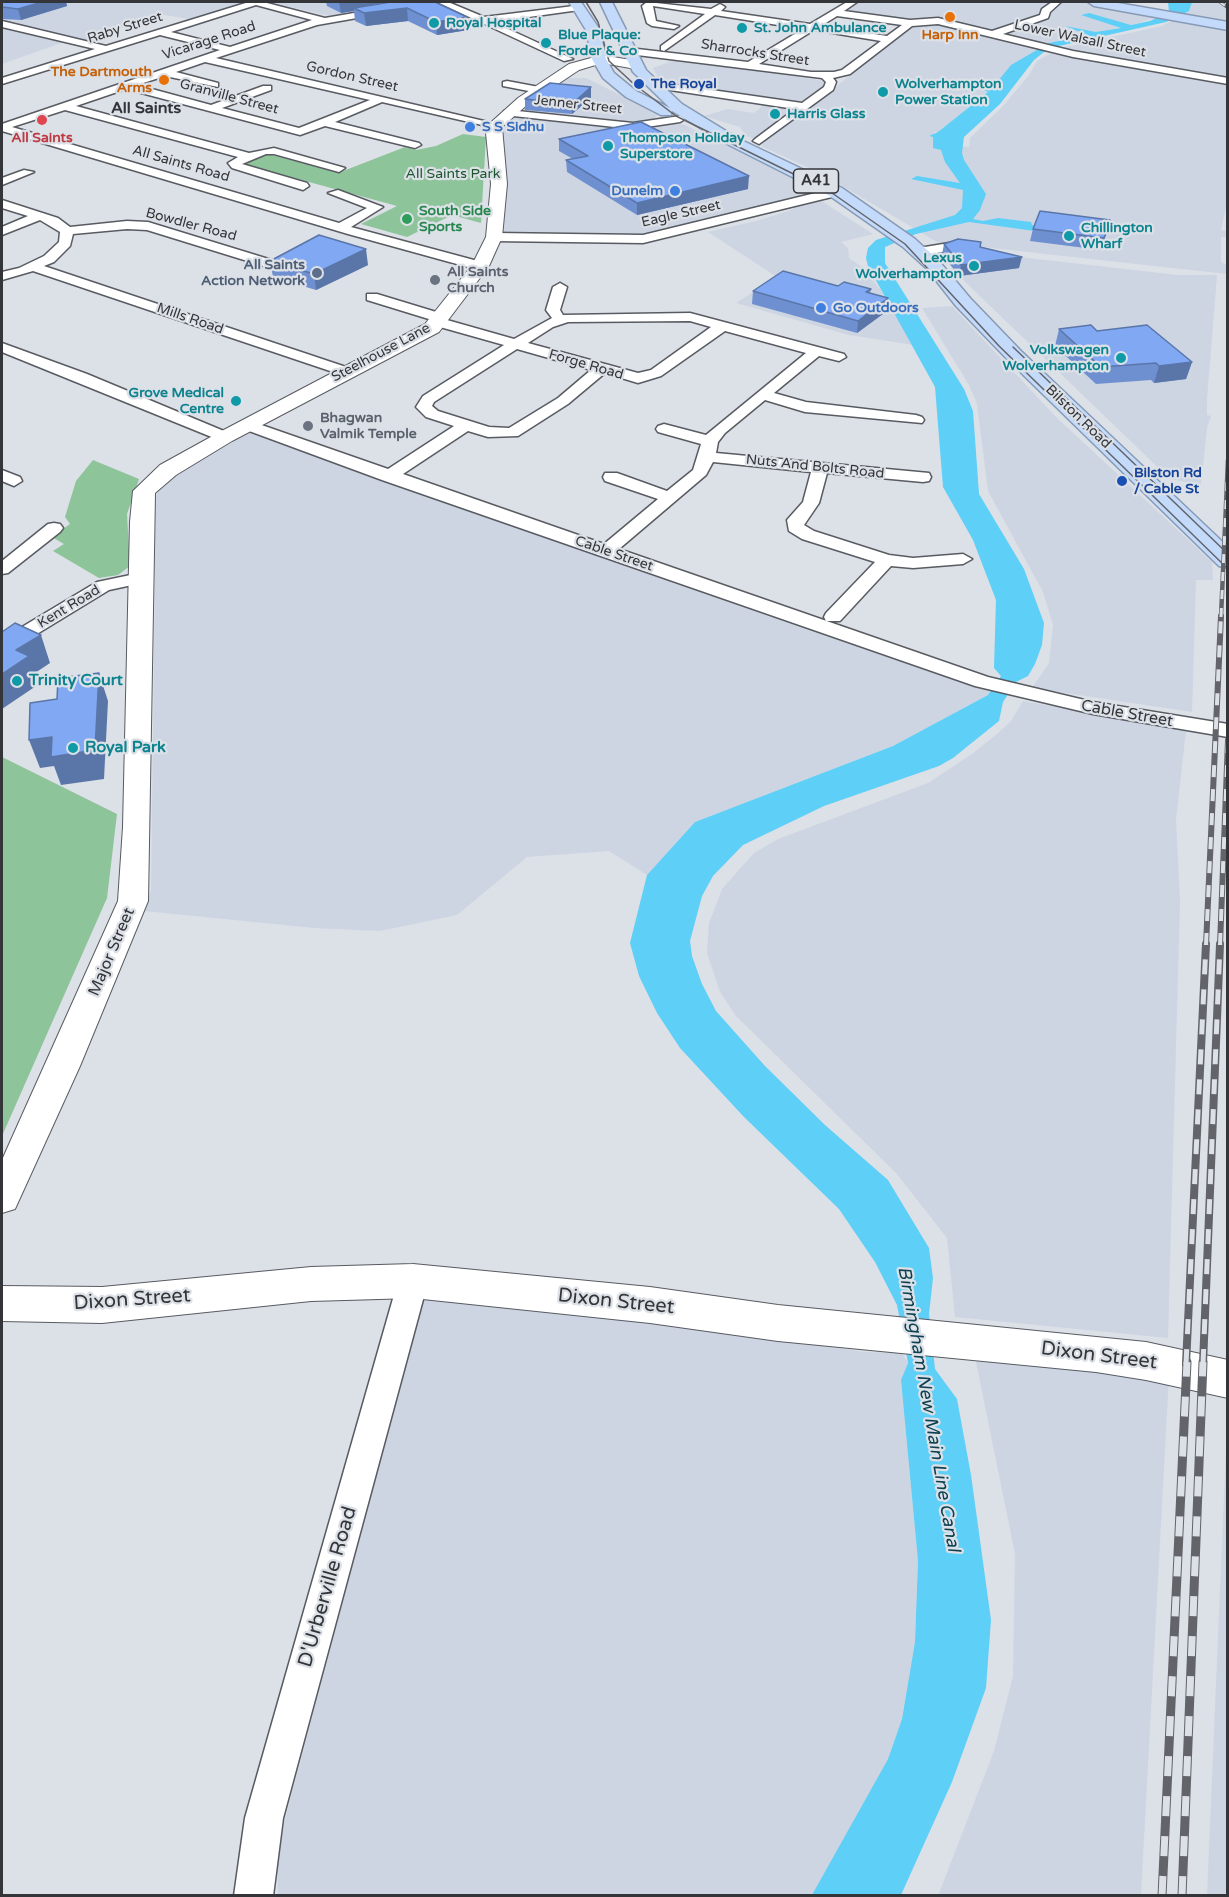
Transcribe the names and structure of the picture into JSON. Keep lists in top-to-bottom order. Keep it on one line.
{"streets":{"highway":["A41","Bilston Road"],"street":["Raby Street","Lower Walsall Street","Vicarage Road","Sharrocks Street","Gordon Street","Granville Street","Jenner Street","All Saints Road","Eagle Street","Bowdler Road","Mills Road","Steelhouse Lane","Forge Road","Nuts And Bolts Road","Cable Street","Kent Road","Major Street","Dixon Street","D'Urberville Road"]},"crossings":[["Vicarage Road","Gordon Street"],["Vicarage Road","Granville Street"],["Vicarage Road","All Saints Road"],["Sharrocks Street","Bilston Road"],["Gordon Street","Granville Street"],["Gordon Street","Steelhouse Lane"],["Jenner Street","A41"],["All Saints Road","Steelhouse Lane"],["A41","Bilston Road"],["Eagle Street","Steelhouse Lane"],["Eagle Street","Bilston Road"],["Mills Road","Steelhouse Lane"],["Steelhouse Lane","Forge Road"],["Steelhouse Lane","Cable Street"],["Steelhouse Lane","Kent Road"],["Steelhouse Lane","Major Street"],["Kent Road","Major Street"],["Dixon Street","D'Urberville Road"]],"districts":["All Saints"],"water":["Birmingham New Main Line Canal"],"parks":["All Saints Park"],"places":["Harp Inn","Royal Hospital","St. John Ambulance","Blue Plaque: Forder & Co","The Dartmouth Arms","The Royal","Wolverhampton Power Station","Harris Glass","All Saints","S S Sidhu","Thompson Holiday Superstore","Dunelm","South Side Sports","Chillington Wharf","Lexus Wolverhampton","All Saints Action Network","All Saints Church","Go Outdoors","Volkswagen Wolverhampton","Grove Medical Centre","Bhagwan Valmik Temple","Bilston Rd / Cable St","Trinity Court","Royal Park"]}
